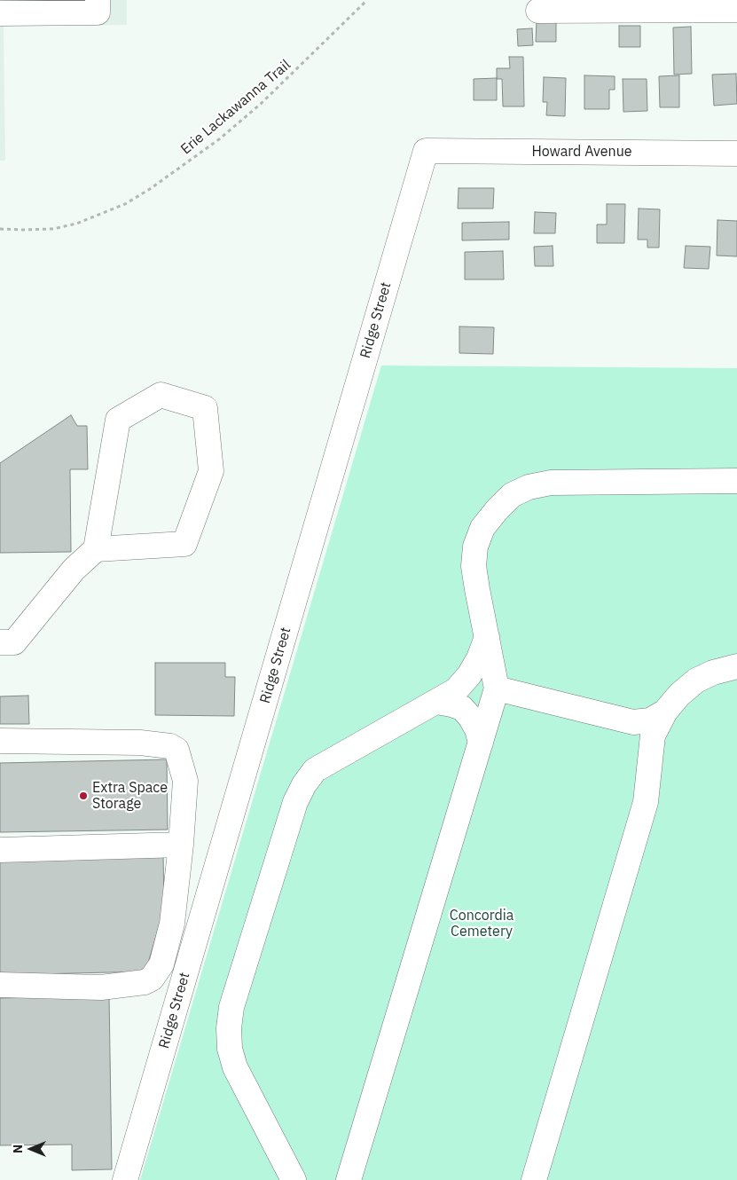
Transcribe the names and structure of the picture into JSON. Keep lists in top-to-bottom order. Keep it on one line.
{"streets":{"street":["Howard Avenue","Ridge Street"],"path":["Erie Lackawanna Trail"]},"crossings":[["Howard Avenue","Ridge Street"]],"parks":["Concordia Cemetery"],"places":["Extra Space Storage"],"north":"left"}
